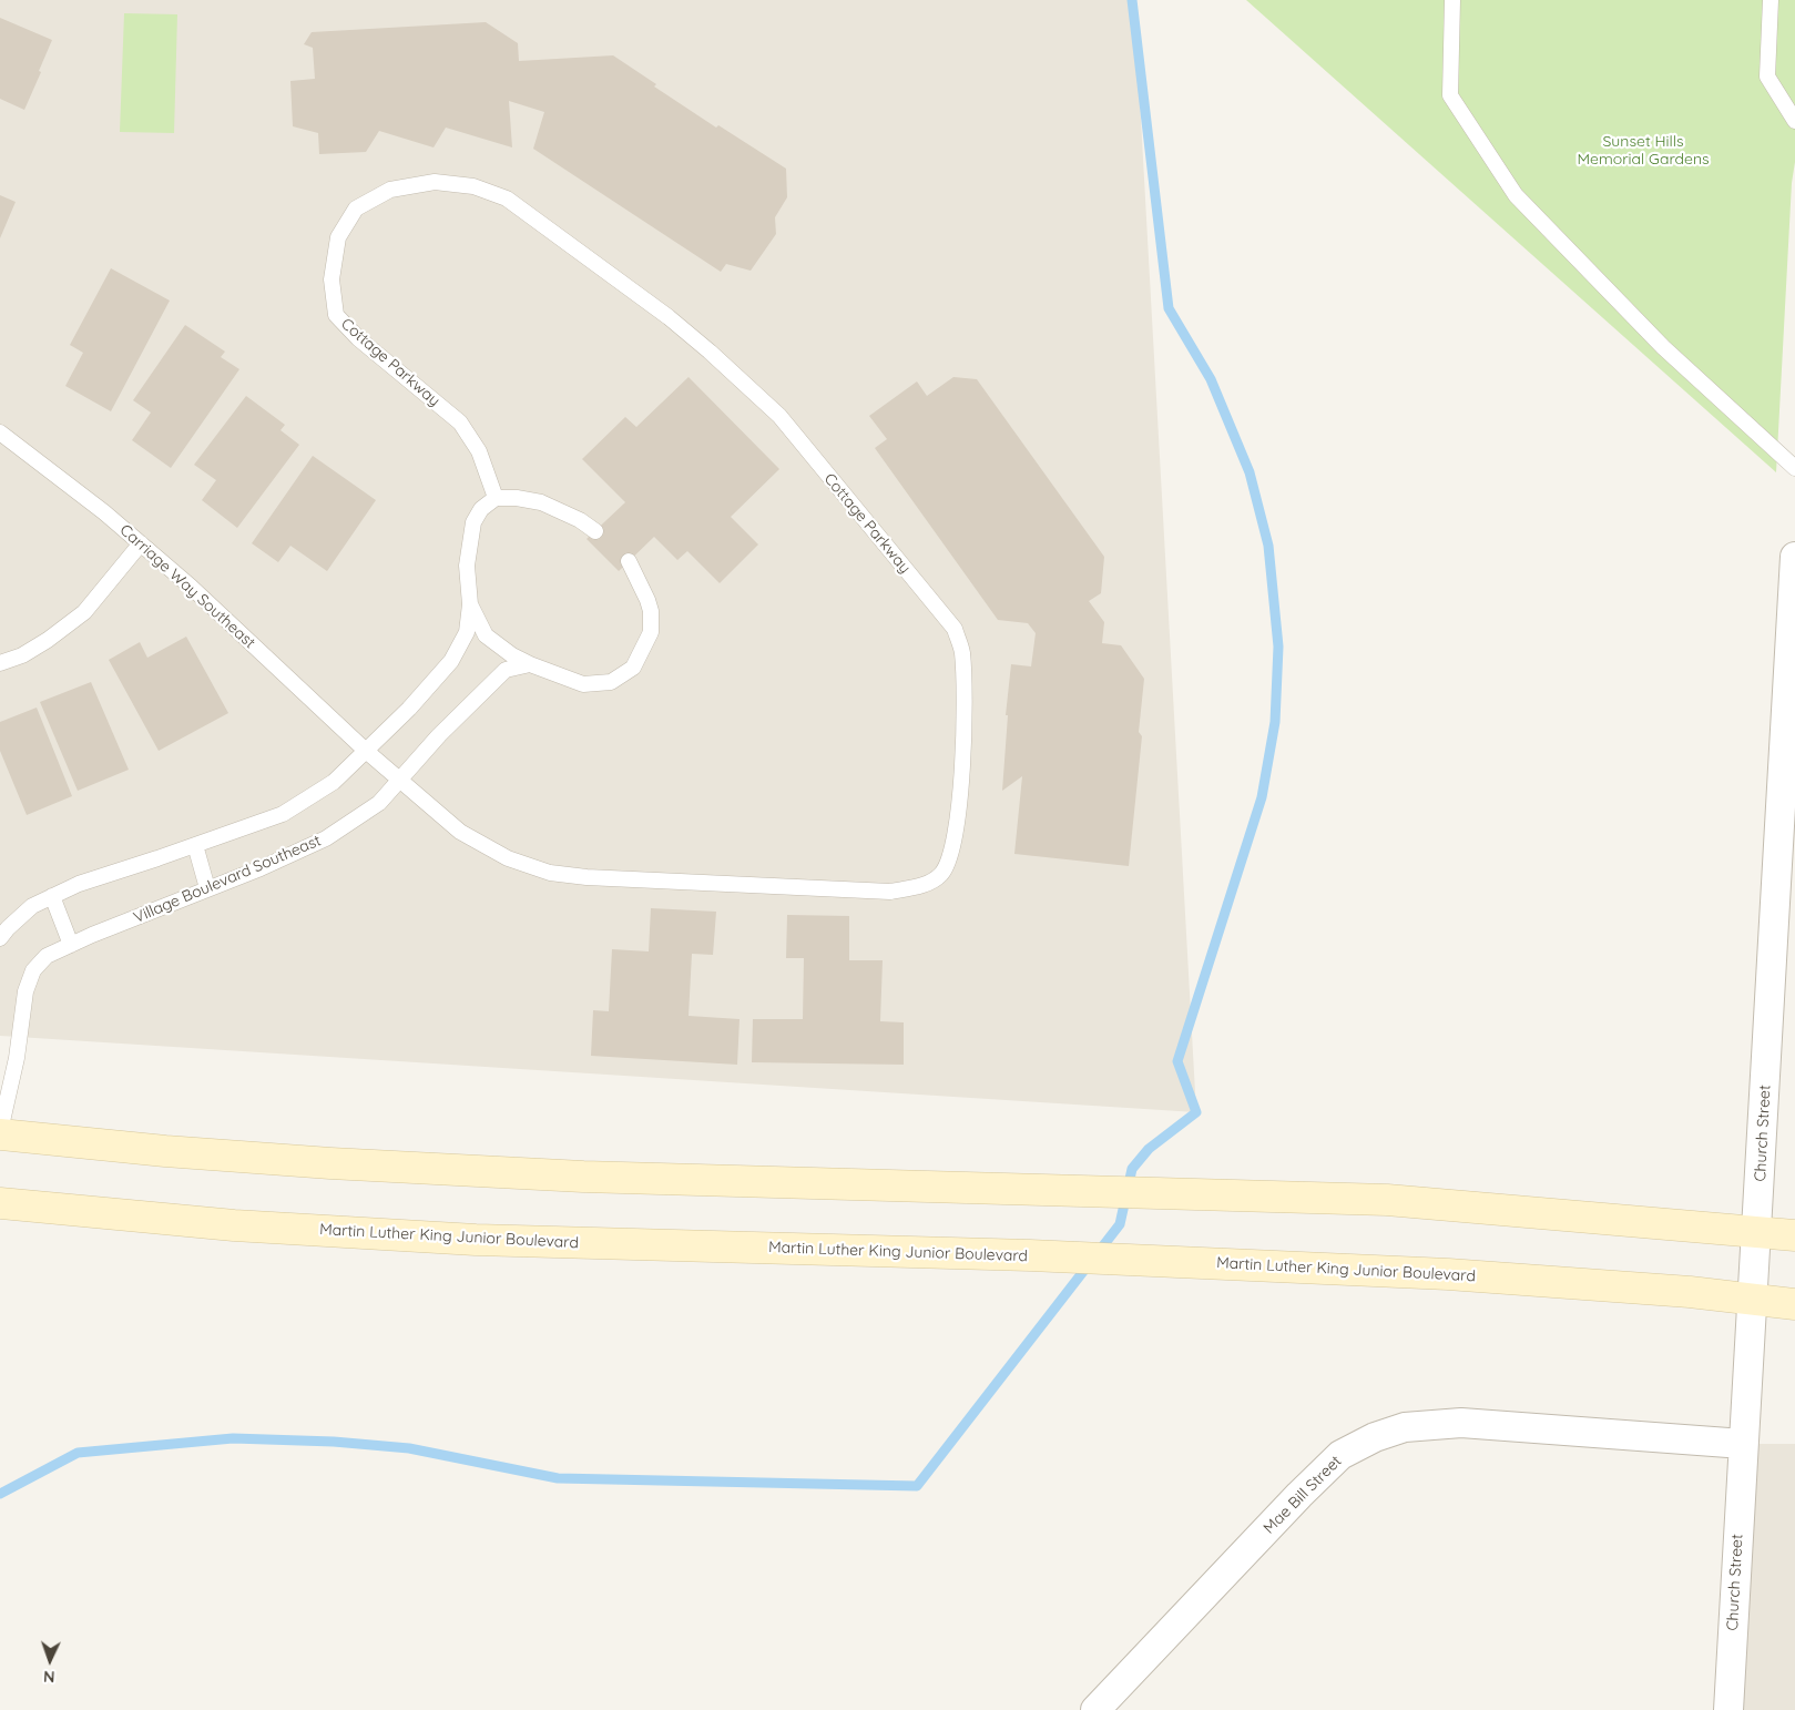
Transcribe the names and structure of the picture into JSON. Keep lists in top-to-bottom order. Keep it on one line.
{"streets":{"main road":["Martin Luther King Junior Boulevard"],"street":["Church Street","Mae Bill Street"],"lane":["Cottage Parkway","Carriage Way Southeast","Village Boulevard Southeast"]},"crossings":[["Cottage Parkway","Carriage Way Southeast"],["Cottage Parkway","Village Boulevard Southeast"],["Church Street","Martin Luther King Junior Boulevard"],["Church Street","Mae Bill Street"]],"parks":["Sunset Hills Memorial Gardens"],"north":"bottom"}
